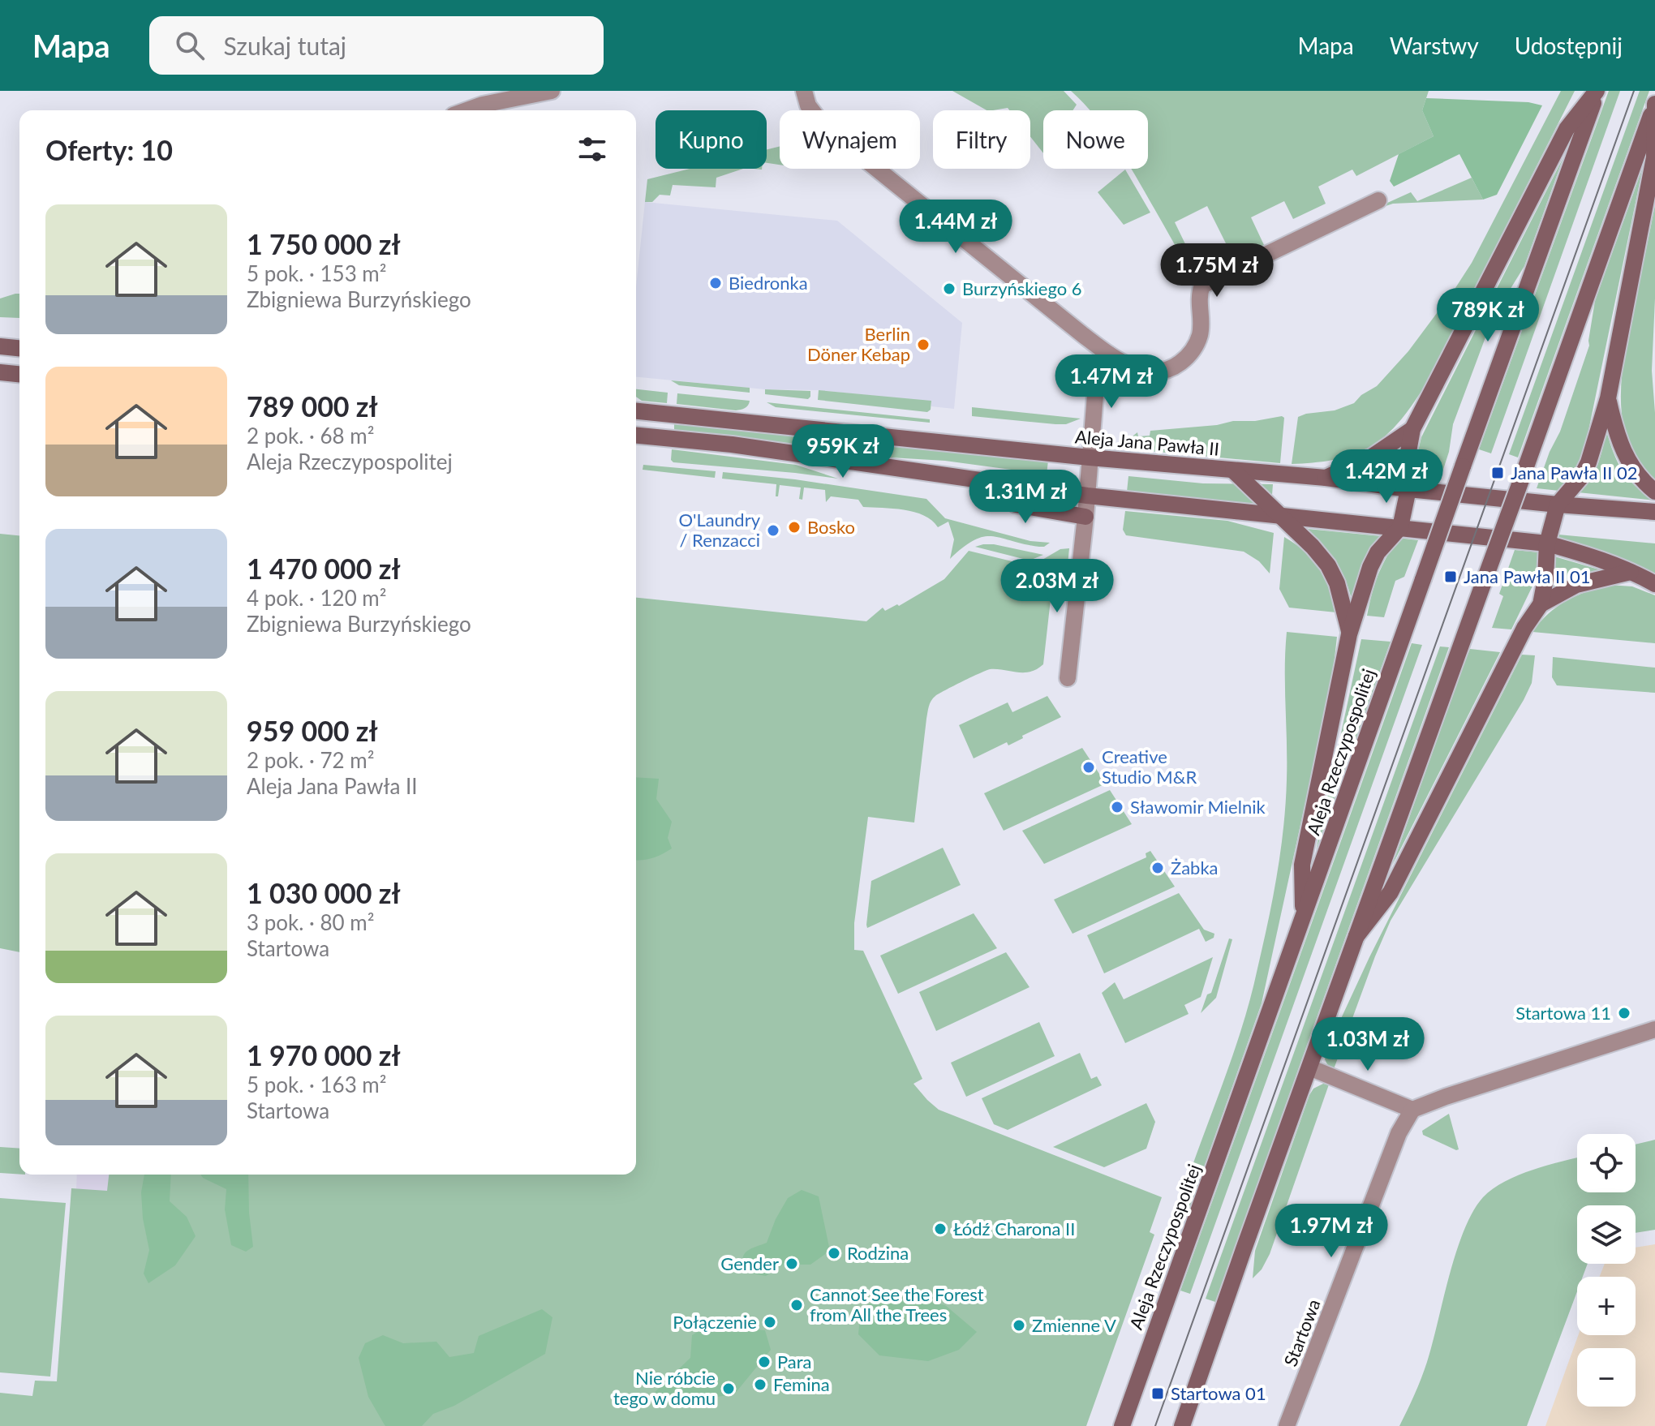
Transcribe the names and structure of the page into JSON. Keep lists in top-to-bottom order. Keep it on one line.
{"streets":{"main road":["Aleja Jana Pawła II","Aleja Rzeczypospolitej"],"street":["Startowa"]},"places":{"other":["Biedronka","Burzyńskiego 6","Berlin Döner Kebap","Bosko","O'Laundry / Renzacci","Creative Studio M&R","Sławomir Mielnik","Żabka","Startowa 11","Łódź Charona II","Rodzina","Gender","Cannot See the Forest from All the Trees","Połączenie","Zmienne V","Para","Femina","Nie róbcie tego w domu"],"transit":["Jana Pawła II 02","Jana Pawła II 01","Startowa 01"]},"page":{"header":"Mapa","search":"Szukaj tutaj","nav":["Mapa","Warstwy","Udostępnij"],"chip":["Kupno","Wynajem","Filtry","Nowe"],"heading":"Oferty: 10","list":[{"name":"1 750 000 zł","note":"5 pok. · 153 m² · Zbigniewa Burzyńskiego"},{"name":"789 000 zł","note":"2 pok. · 68 m² · Aleja Rzeczypospolitej"},{"name":"1 470 000 zł","note":"4 pok. · 120 m² · Zbigniewa Burzyńskiego"},{"name":"959 000 zł","note":"2 pok. · 72 m² · Aleja Jana Pawła II"},{"name":"1 030 000 zł","note":"3 pok. · 80 m² · Startowa"},{"name":"1 970 000 zł","note":"5 pok. · 163 m² · Startowa"}],"price":["1.44M zł","1.75M zł","789K zł","1.47M zł","959K zł","1.42M zł","1.31M zł","2.03M zł","1.03M zł","1.97M zł"],"map_buttons":["+","−"]}}
